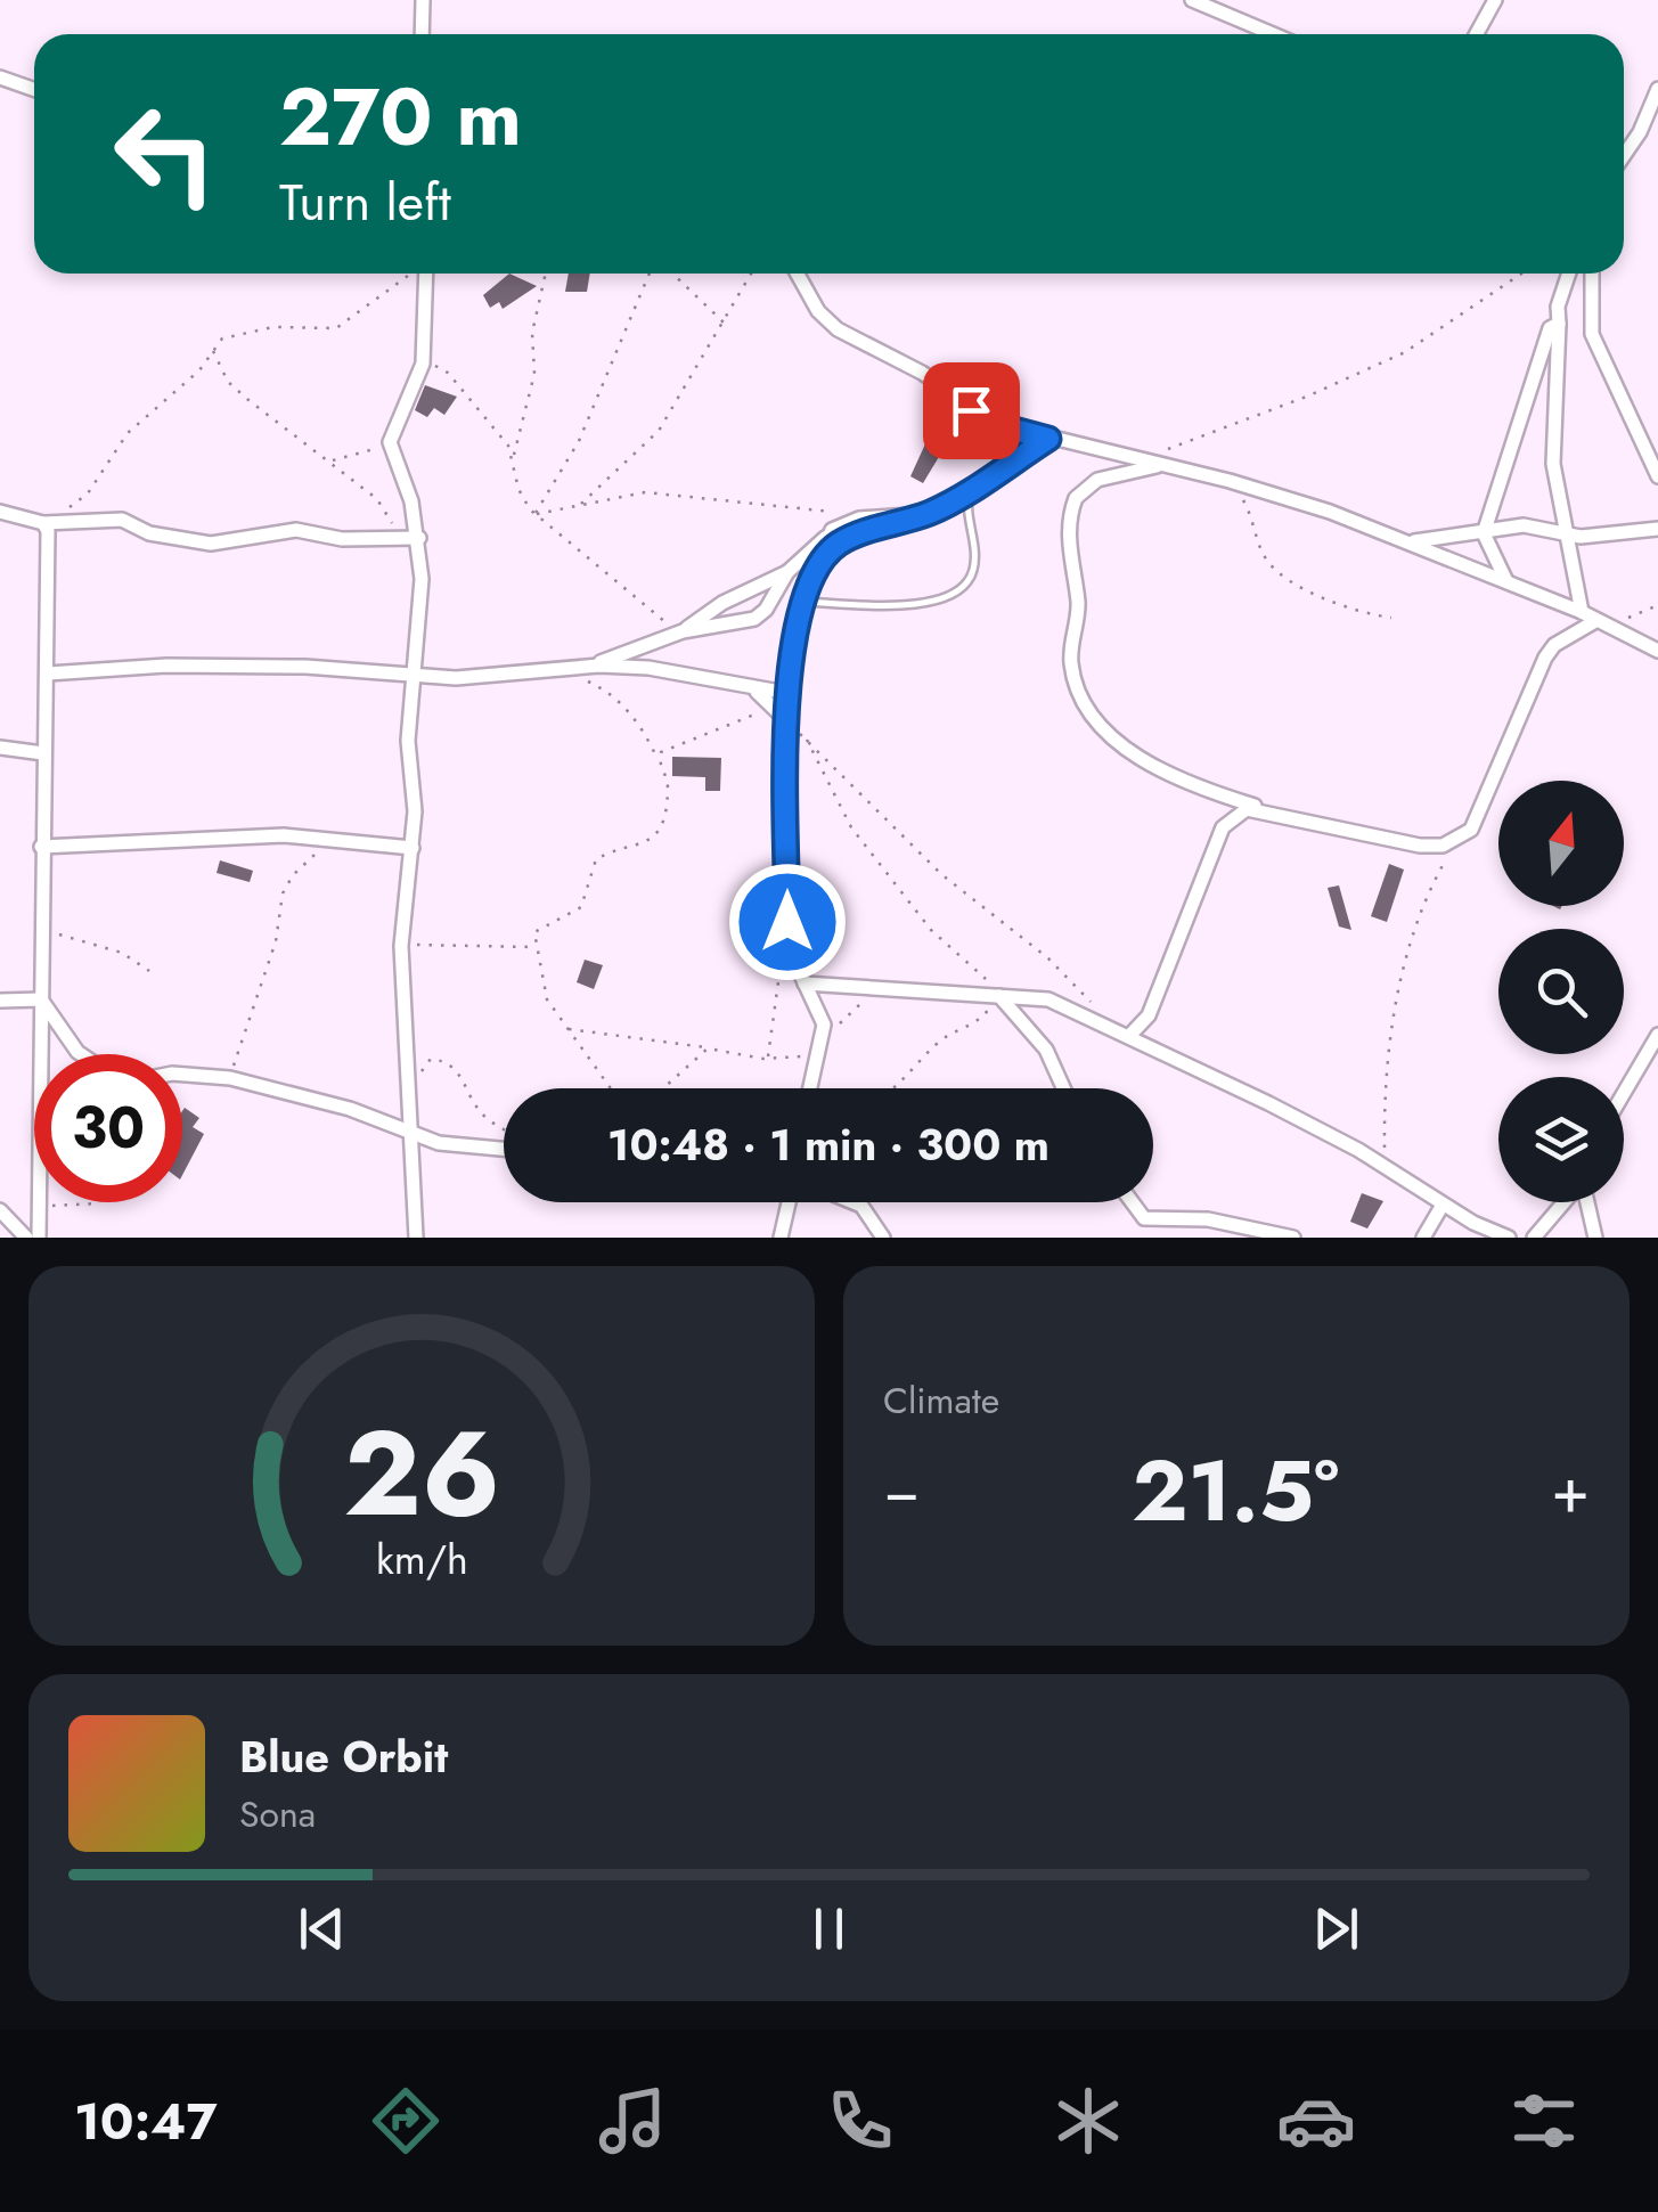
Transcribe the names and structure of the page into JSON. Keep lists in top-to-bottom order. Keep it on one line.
{"north":"top","page":{"turn":["270 m","Turn left"],"limit":"30","trip":"10:48 · 1 min · 300 m","tile":"Climate","heat":["−","21.5°","+"],"song":["Blue Orbit","Sona"],"tabs":"10:47","gauge":["26","km/h"]}}
